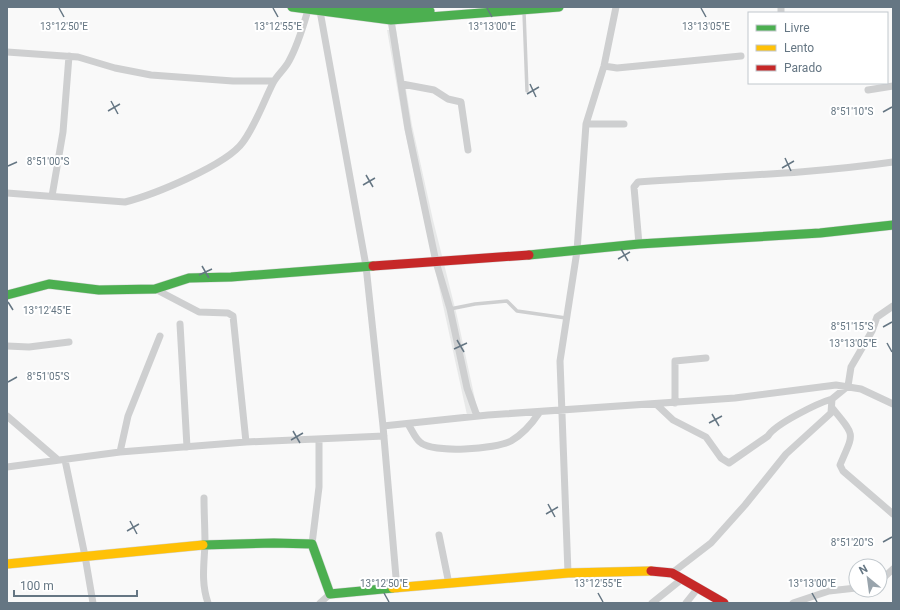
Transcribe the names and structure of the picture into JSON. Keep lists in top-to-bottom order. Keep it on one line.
{"legend":["Livre","Lento","Parado"],"scale_bar":"100 m","north":"top left","coordinates":["13°12'50\"E","13°12'55\"E","13°13'00\"E","13°13'05\"E","8°51'10\"S","8°51'00\"S","13°12'45\"E","8°51'15\"S","8°51'05\"S","8°51'20\"S"]}
